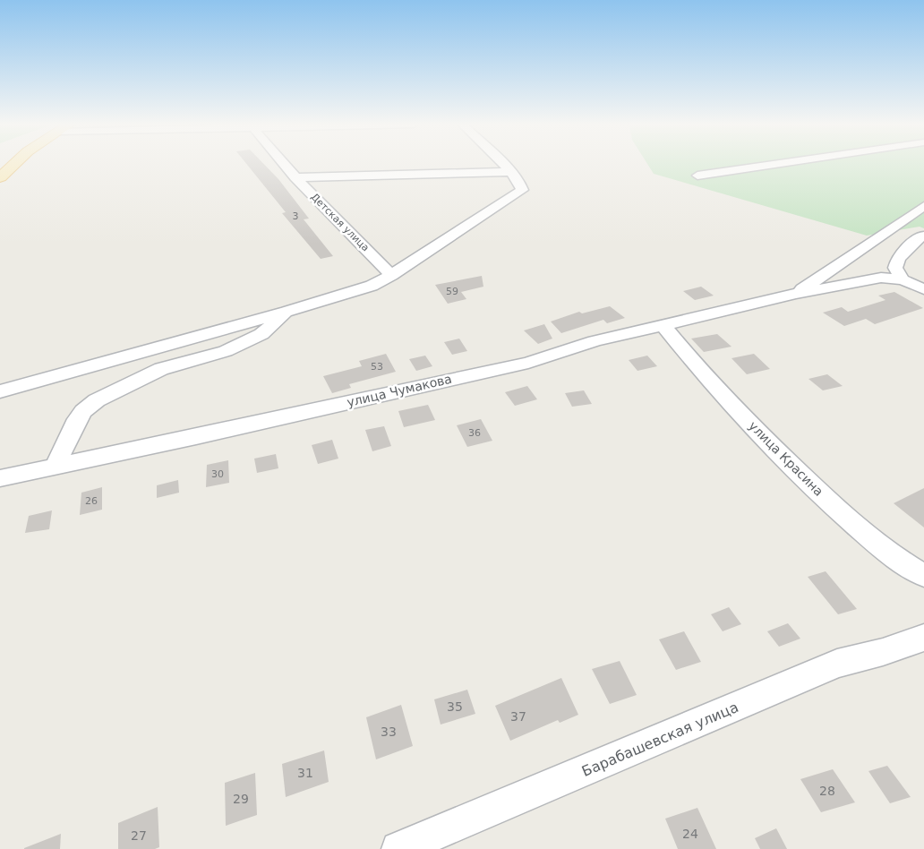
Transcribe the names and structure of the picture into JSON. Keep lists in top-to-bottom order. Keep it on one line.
{"streets":{"street":["Детская улица","улица Чумакова","улица Красина","Барабашевская улица"]},"crossings":[["улица Чумакова","улица Красина"]],"house_numbers":["3","59","53","36","30","26","35","37","33","31","28","29","24","27"]}
